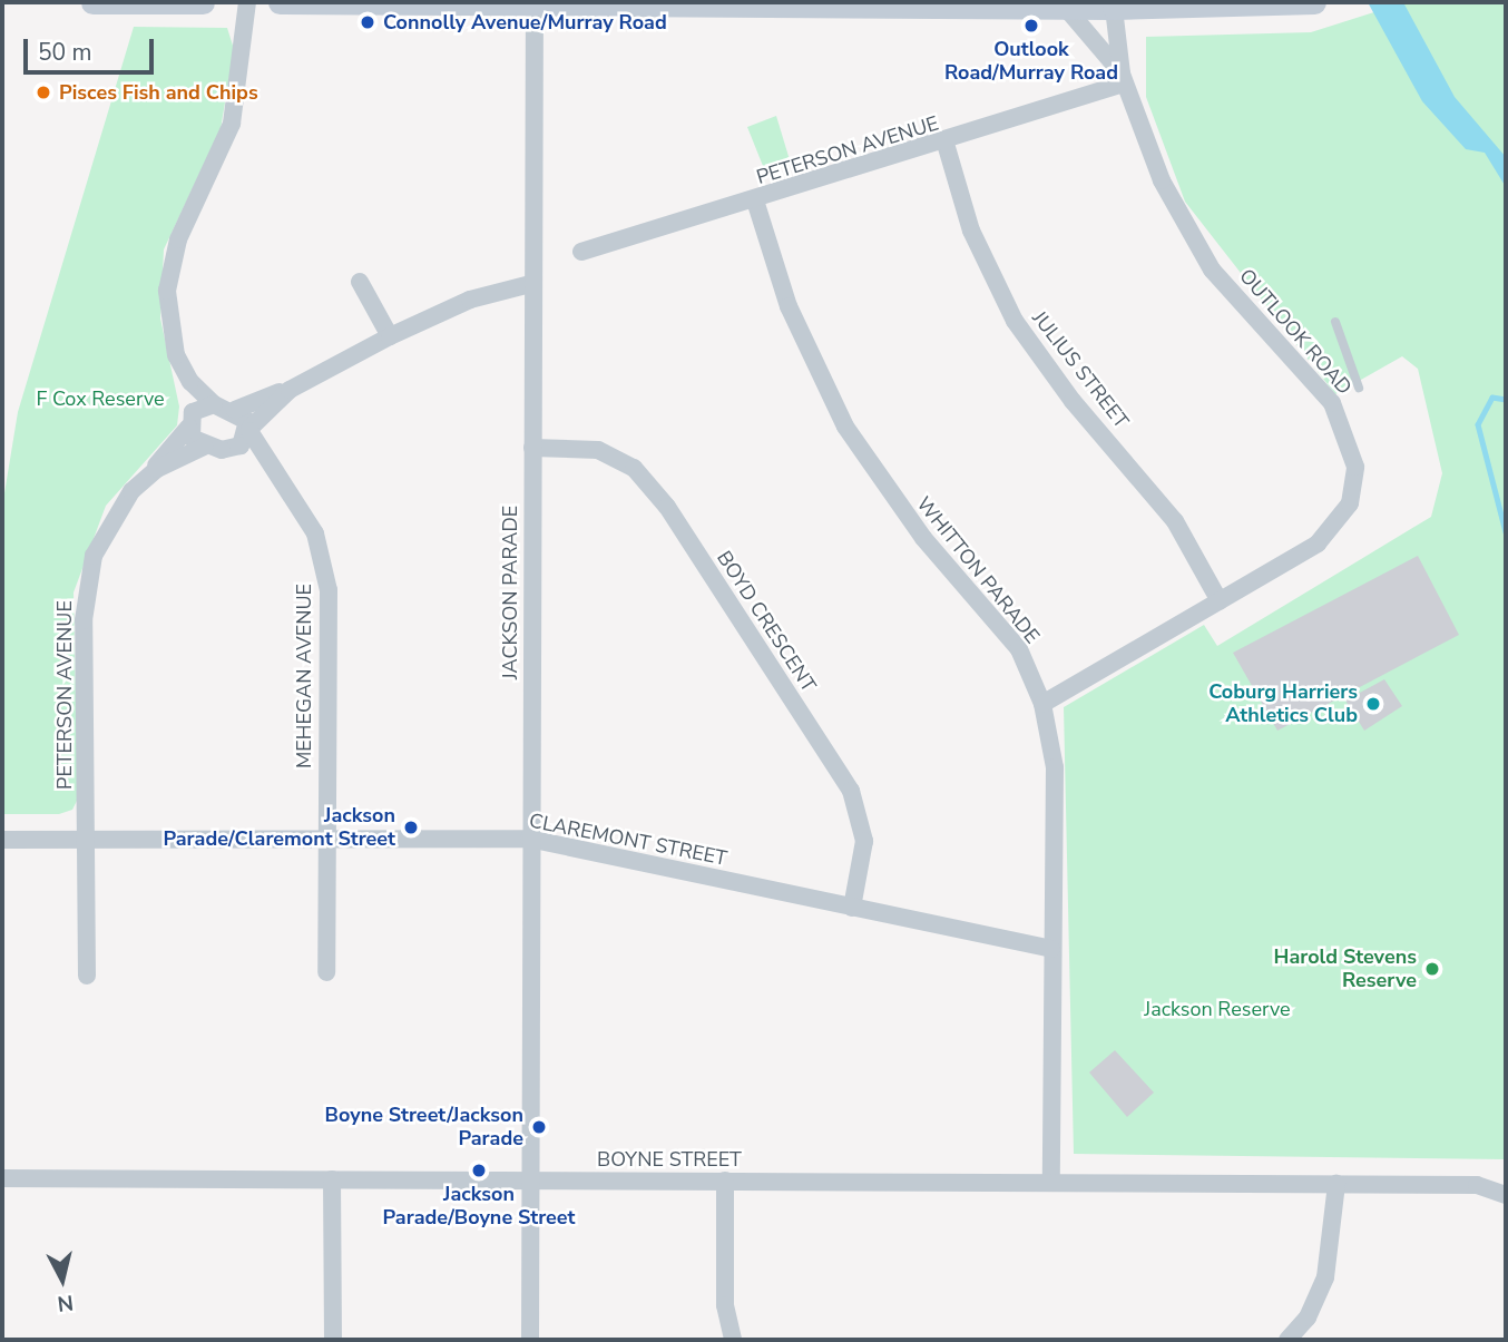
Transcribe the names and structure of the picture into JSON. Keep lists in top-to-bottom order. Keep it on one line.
{"streets":{"street":["PETERSON AVENUE","OUTLOOK ROAD","JULIUS STREET","WHITTON PARADE","JACKSON PARADE","BOYD CRESCENT","MEHEGAN AVENUE","CLAREMONT STREET","BOYNE STREET"]},"crossings":[["PETERSON AVENUE","OUTLOOK ROAD"],["PETERSON AVENUE","JULIUS STREET"],["PETERSON AVENUE","WHITTON PARADE"],["PETERSON AVENUE","MEHEGAN AVENUE"],["PETERSON AVENUE","CLAREMONT STREET"],["OUTLOOK ROAD","JULIUS STREET"],["OUTLOOK ROAD","WHITTON PARADE"],["WHITTON PARADE","CLAREMONT STREET"],["WHITTON PARADE","BOYNE STREET"],["JACKSON PARADE","BOYD CRESCENT"],["JACKSON PARADE","CLAREMONT STREET"],["JACKSON PARADE","BOYNE STREET"],["BOYD CRESCENT","CLAREMONT STREET"],["MEHEGAN AVENUE","CLAREMONT STREET"]],"parks":["F Cox Reserve","Jackson Reserve"],"places":["Connolly Avenue/Murray Road","Outlook Road/Murray Road","Pisces Fish and Chips","Coburg Harriers Athletics Club","Jackson Parade/Claremont Street","Harold Stevens Reserve","Boyne Street/Jackson Parade","Jackson Parade/Boyne Street"],"scale_bar":"50 m","north":"bottom"}
